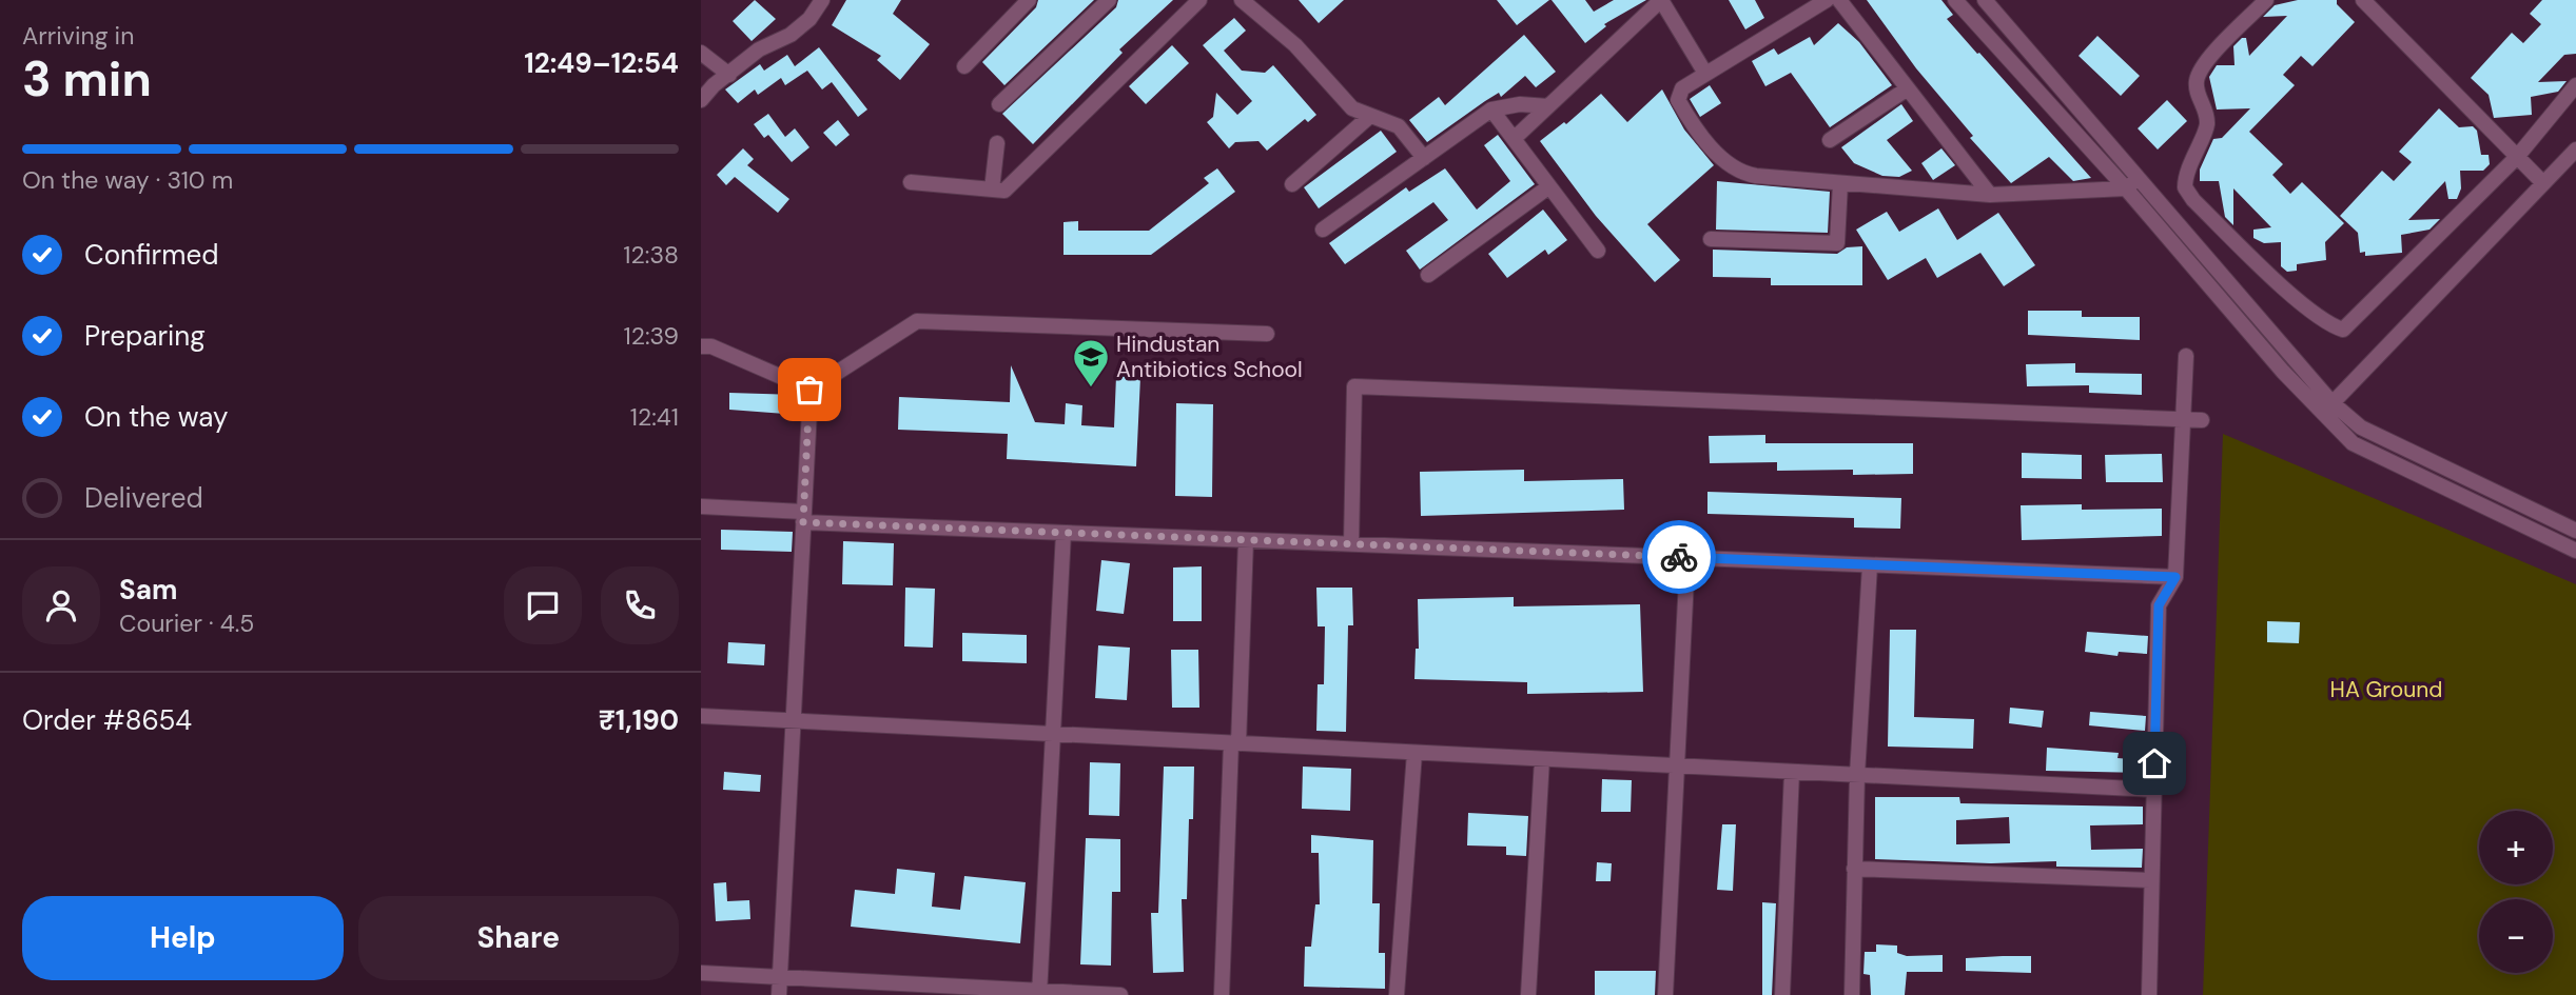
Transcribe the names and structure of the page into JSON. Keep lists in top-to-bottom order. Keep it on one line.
{"parks":["HA Ground"],"places":{"school or university":["Hindustan Antibiotics School"]},"page":{"heading":["3 min","Arriving in","12:49–12:54"],"panel":["Sam","Courier · 4.5","Order #8654","₹1,190"],"bar":"On the way · 310 m","list":[["Confirmed","12:38"],["Preparing","12:39"],["On the way","12:41"],"Delivered"],"map_buttons":["+","−"],"buttons":["Help","Share"]}}
